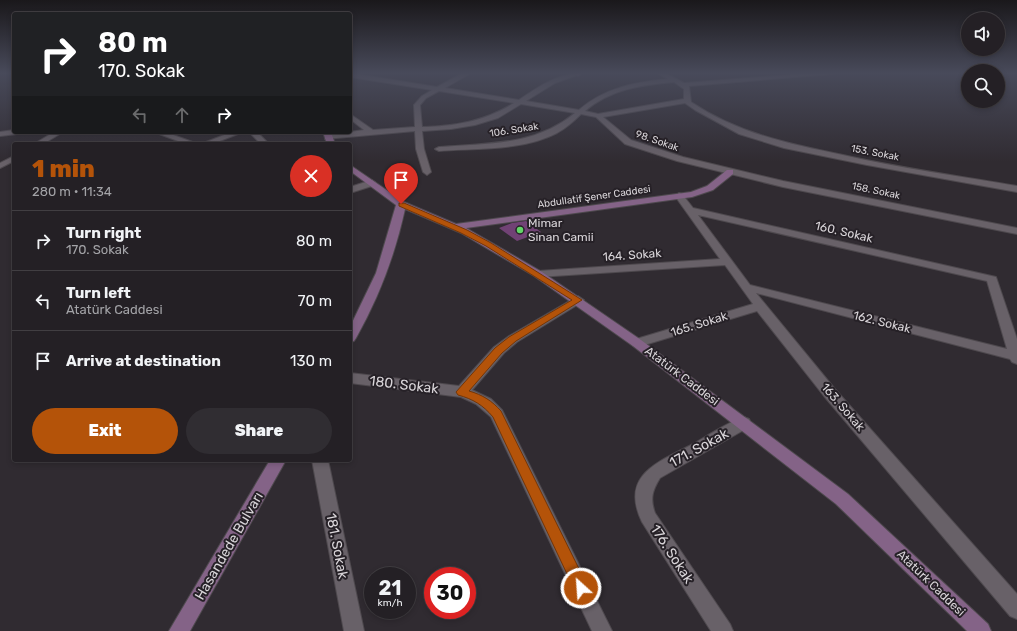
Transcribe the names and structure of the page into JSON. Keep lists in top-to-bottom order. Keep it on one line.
{"streets":{"street":["106. Sokak","98. Sokak","153. Sokak","158. Sokak","Abdullatif Şener Caddesi","160. Sokak","164. Sokak","162. Sokak","165. Sokak","Atatürk Caddesi","180. Sokak","163. Sokak","171. Sokak","Hasandede Bulvarı","181. Sokak","176. Sokak"]},"crossings":[["106. Sokak","98. Sokak"],["98. Sokak","158. Sokak"],["98. Sokak","Abdullatif Şener Caddesi"],["158. Sokak","Abdullatif Şener Caddesi"],["Abdullatif Şener Caddesi","Atatürk Caddesi"],["Abdullatif Şener Caddesi","163. Sokak"],["160. Sokak","162. Sokak"],["160. Sokak","163. Sokak"],["164. Sokak","Atatürk Caddesi"],["164. Sokak","163. Sokak"],["162. Sokak","163. Sokak"],["165. Sokak","Atatürk Caddesi"],["165. Sokak","163. Sokak"],["Atatürk Caddesi","171. Sokak"],["171. Sokak","176. Sokak"]],"places":["Mimar Sinan Camii"],"page":{"turn":["80 m","170. Sokak"],"heading":["1 min","280 m · 11:34"],"list":[{"name":"Turn right","note":"170. Sokak","value":"80 m"},{"name":"Turn left","note":"Atatürk Caddesi","value":"70 m"},{"name":"Arrive at destination","value":"130 m"}],"buttons":["Exit","Share"],"speed":"21 km/h","limit":"30"}}
